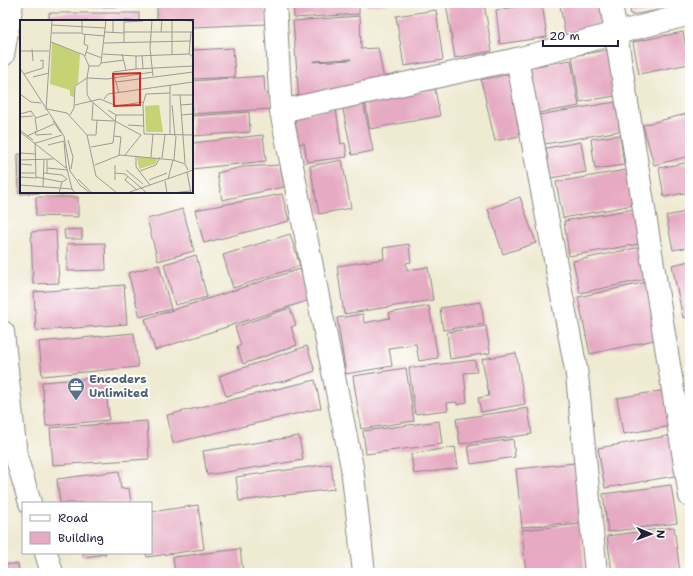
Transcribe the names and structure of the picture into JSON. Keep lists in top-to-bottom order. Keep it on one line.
{"places":{"office":["Encoders Unlimited"]},"legend":["Road","Building"],"scale_bar":"20 m","north":"right"}
